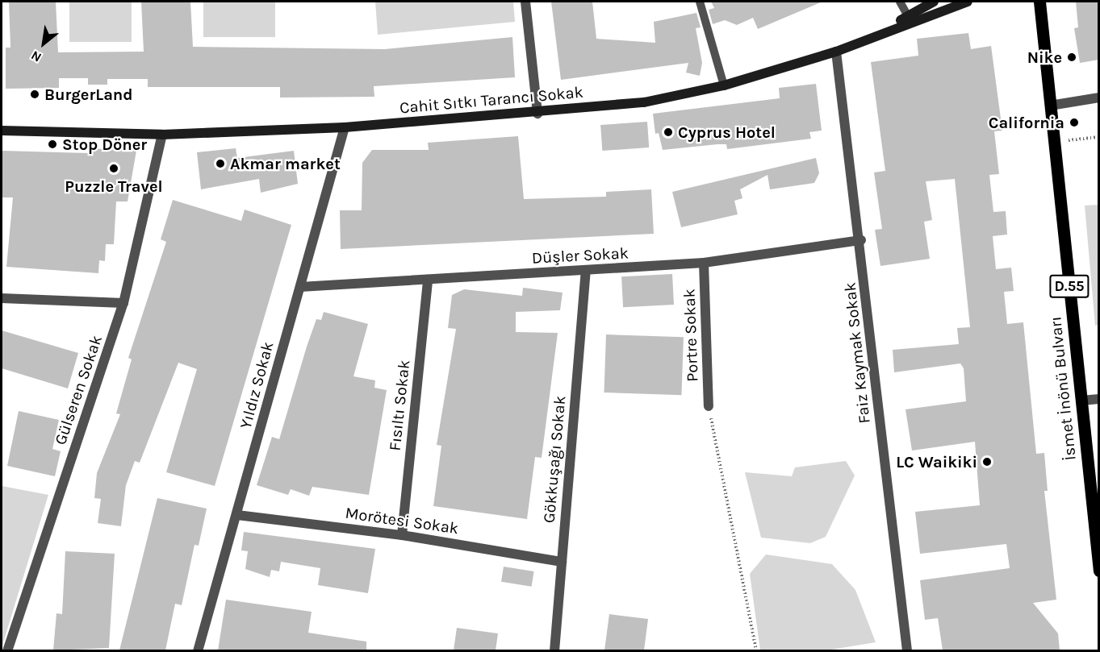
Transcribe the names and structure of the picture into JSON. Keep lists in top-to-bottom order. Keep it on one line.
{"streets":{"main road":["D.55","İsmet İnönü Bulvarı"],"street":["Cahit Sıtkı Tarancı Sokak","Düşler Sokak","Portre Sokak","Faiz Kaymak Sokak","Yıldız Sokak","Gülseren Sokak","Fısıltı Sokak","Gökkuşağı Sokak","Morötesi Sokak"]},"crossings":[["Cahit Sıtkı Tarancı Sokak","Faiz Kaymak Sokak"],["Cahit Sıtkı Tarancı Sokak","Yıldız Sokak"],["Cahit Sıtkı Tarancı Sokak","Gülseren Sokak"],["Düşler Sokak","Portre Sokak"],["Düşler Sokak","Faiz Kaymak Sokak"],["Düşler Sokak","Yıldız Sokak"],["Düşler Sokak","Fısıltı Sokak"],["Düşler Sokak","Gökkuşağı Sokak"],["Yıldız Sokak","Morötesi Sokak"],["Fısıltı Sokak","Morötesi Sokak"],["Gökkuşağı Sokak","Morötesi Sokak"]],"places":["Nike","BurgerLand","California","Cyprus Hotel","Stop Döner","Akmar market","Puzzle Travel","LC Waikiki"],"north":"bottom left"}
